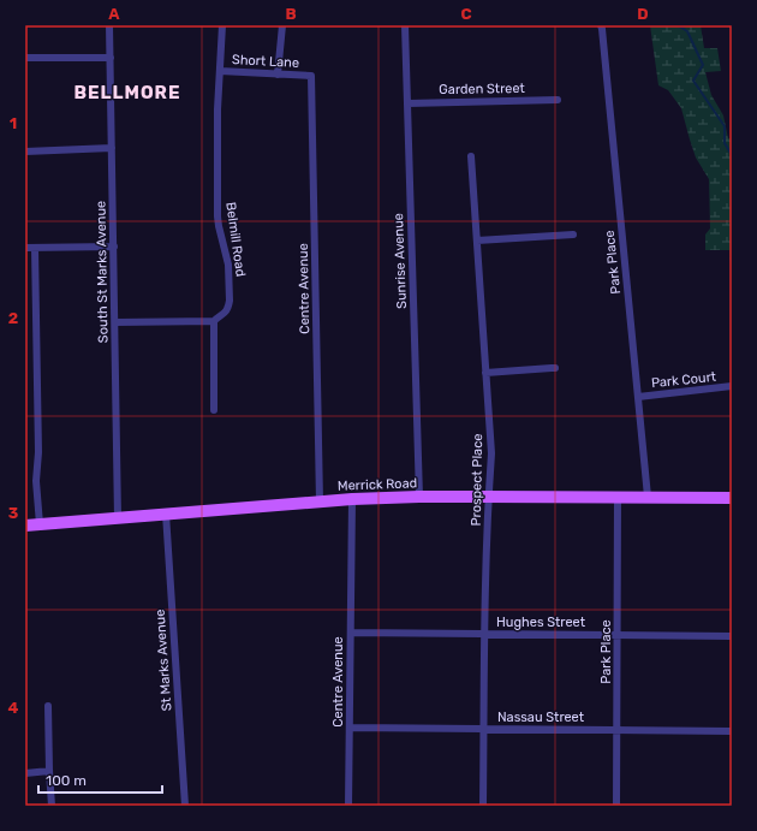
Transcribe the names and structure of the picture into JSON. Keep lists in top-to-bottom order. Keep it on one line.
{"streets":{"main road":["Merrick Road"],"street":["Short Lane","Garden Street","Belmill Road","Sunrise Avenue","Park Place","South St Marks Avenue","Centre Avenue","Park Court","Prospect Place","Hughes Street","St Marks Avenue","Nassau Street"]},"crossings":[["Short Lane","Belmill Road"],["Short Lane","Centre Avenue"],["Garden Street","Sunrise Avenue"],["Sunrise Avenue","Merrick Road"],["Park Place","Park Court"],["Park Place","Merrick Road"],["Park Place","Hughes Street"],["Park Place","Nassau Street"],["South St Marks Avenue","Merrick Road"],["Centre Avenue","Merrick Road"],["Centre Avenue","Hughes Street"],["Centre Avenue","Nassau Street"],["Prospect Place","Merrick Road"],["Prospect Place","Hughes Street"],["Prospect Place","Nassau Street"],["Merrick Road","St Marks Avenue"]],"districts":["BELLMORE"],"scale_bar":"100 m","grid":{"columns":["A","B","C","D"],"rows":["1","2","3","4"]}}
